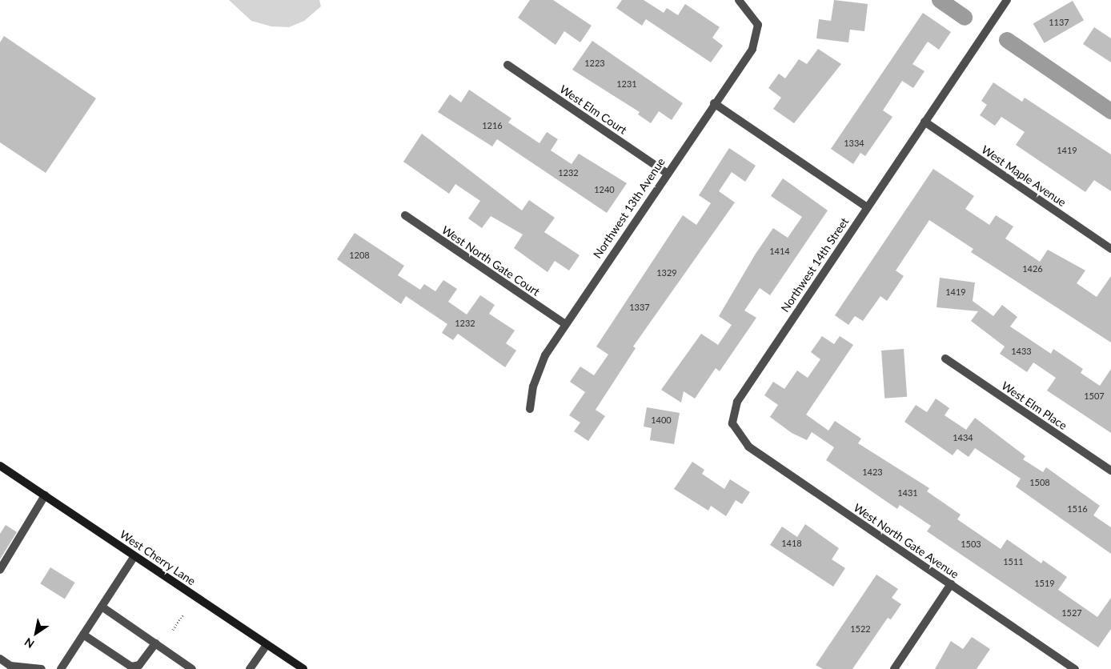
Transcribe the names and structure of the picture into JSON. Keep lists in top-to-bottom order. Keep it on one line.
{"streets":{"main road":["West Cherry Lane"],"street":["West Elm Court","West Maple Avenue","Northwest 13th Avenue","West North Gate Court","Northwest 14th Street","West Elm Place","West North Gate Avenue"]},"crossings":[["West Elm Court","Northwest 13th Avenue"],["West Maple Avenue","Northwest 14th Street"],["Northwest 13th Avenue","West North Gate Court"],["Northwest 14th Street","West North Gate Avenue"]],"house_numbers":["1137","1223","1231","1216","1334","1419","1232","1240","1414","1208","1426","1329","1419","1337","1232","1433","1507","1400","1434","1423","1508","1431","1516","1418","1503","1511","1519","1527","1522"],"north":"bottom left"}
